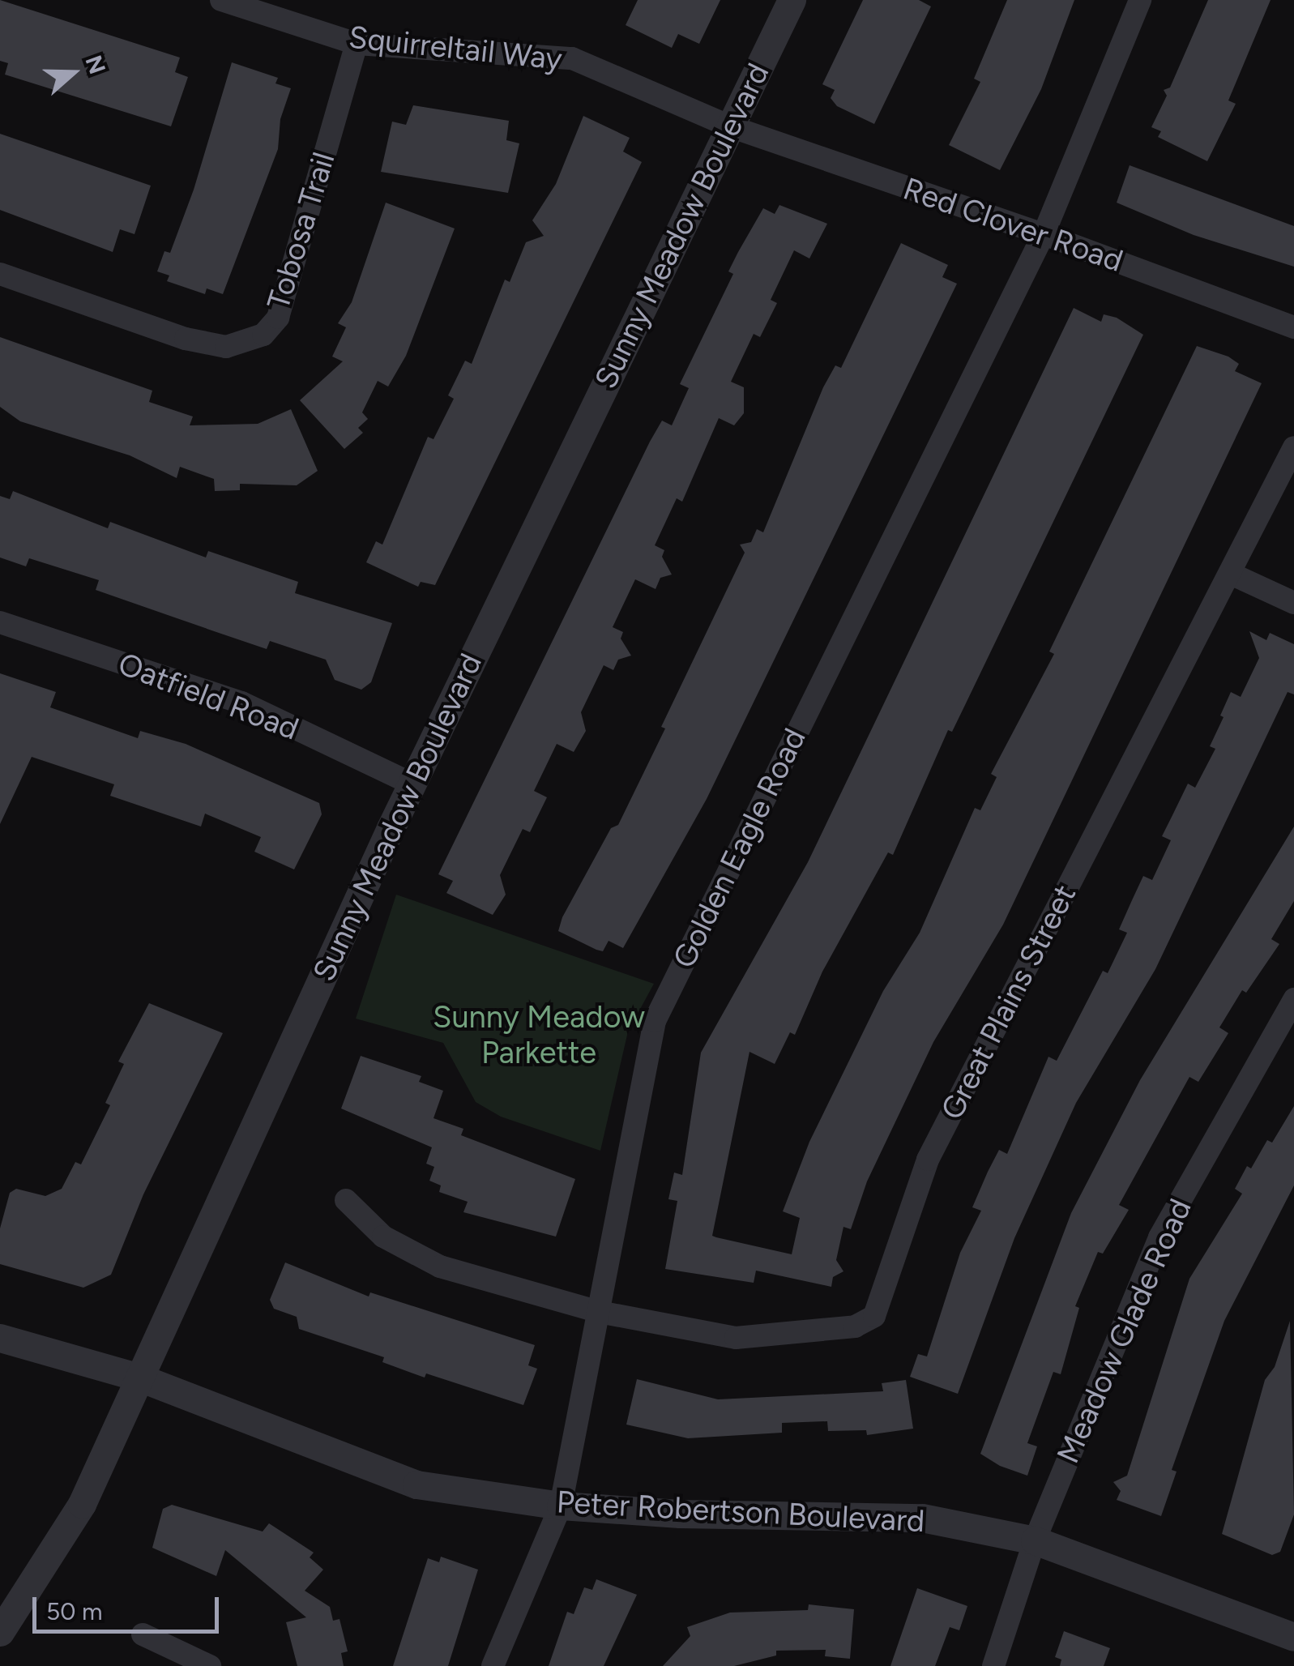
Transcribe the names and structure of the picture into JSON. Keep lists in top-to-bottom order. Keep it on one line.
{"streets":{"street":["Squirreltail Way","Red Clover Road","Sunny Meadow Boulevard","Tobosa Trail","Oatfield Road","Golden Eagle Road","Great Plains Street","Meadow Glade Road","Peter Robertson Boulevard"]},"crossings":[["Squirreltail Way","Red Clover Road"],["Squirreltail Way","Sunny Meadow Boulevard"],["Squirreltail Way","Tobosa Trail"],["Red Clover Road","Sunny Meadow Boulevard"],["Red Clover Road","Golden Eagle Road"],["Sunny Meadow Boulevard","Oatfield Road"],["Sunny Meadow Boulevard","Peter Robertson Boulevard"],["Golden Eagle Road","Great Plains Street"],["Golden Eagle Road","Peter Robertson Boulevard"],["Meadow Glade Road","Peter Robertson Boulevard"]],"parks":["Sunny Meadow Parkette"],"scale_bar":"50 m","north":"right"}
